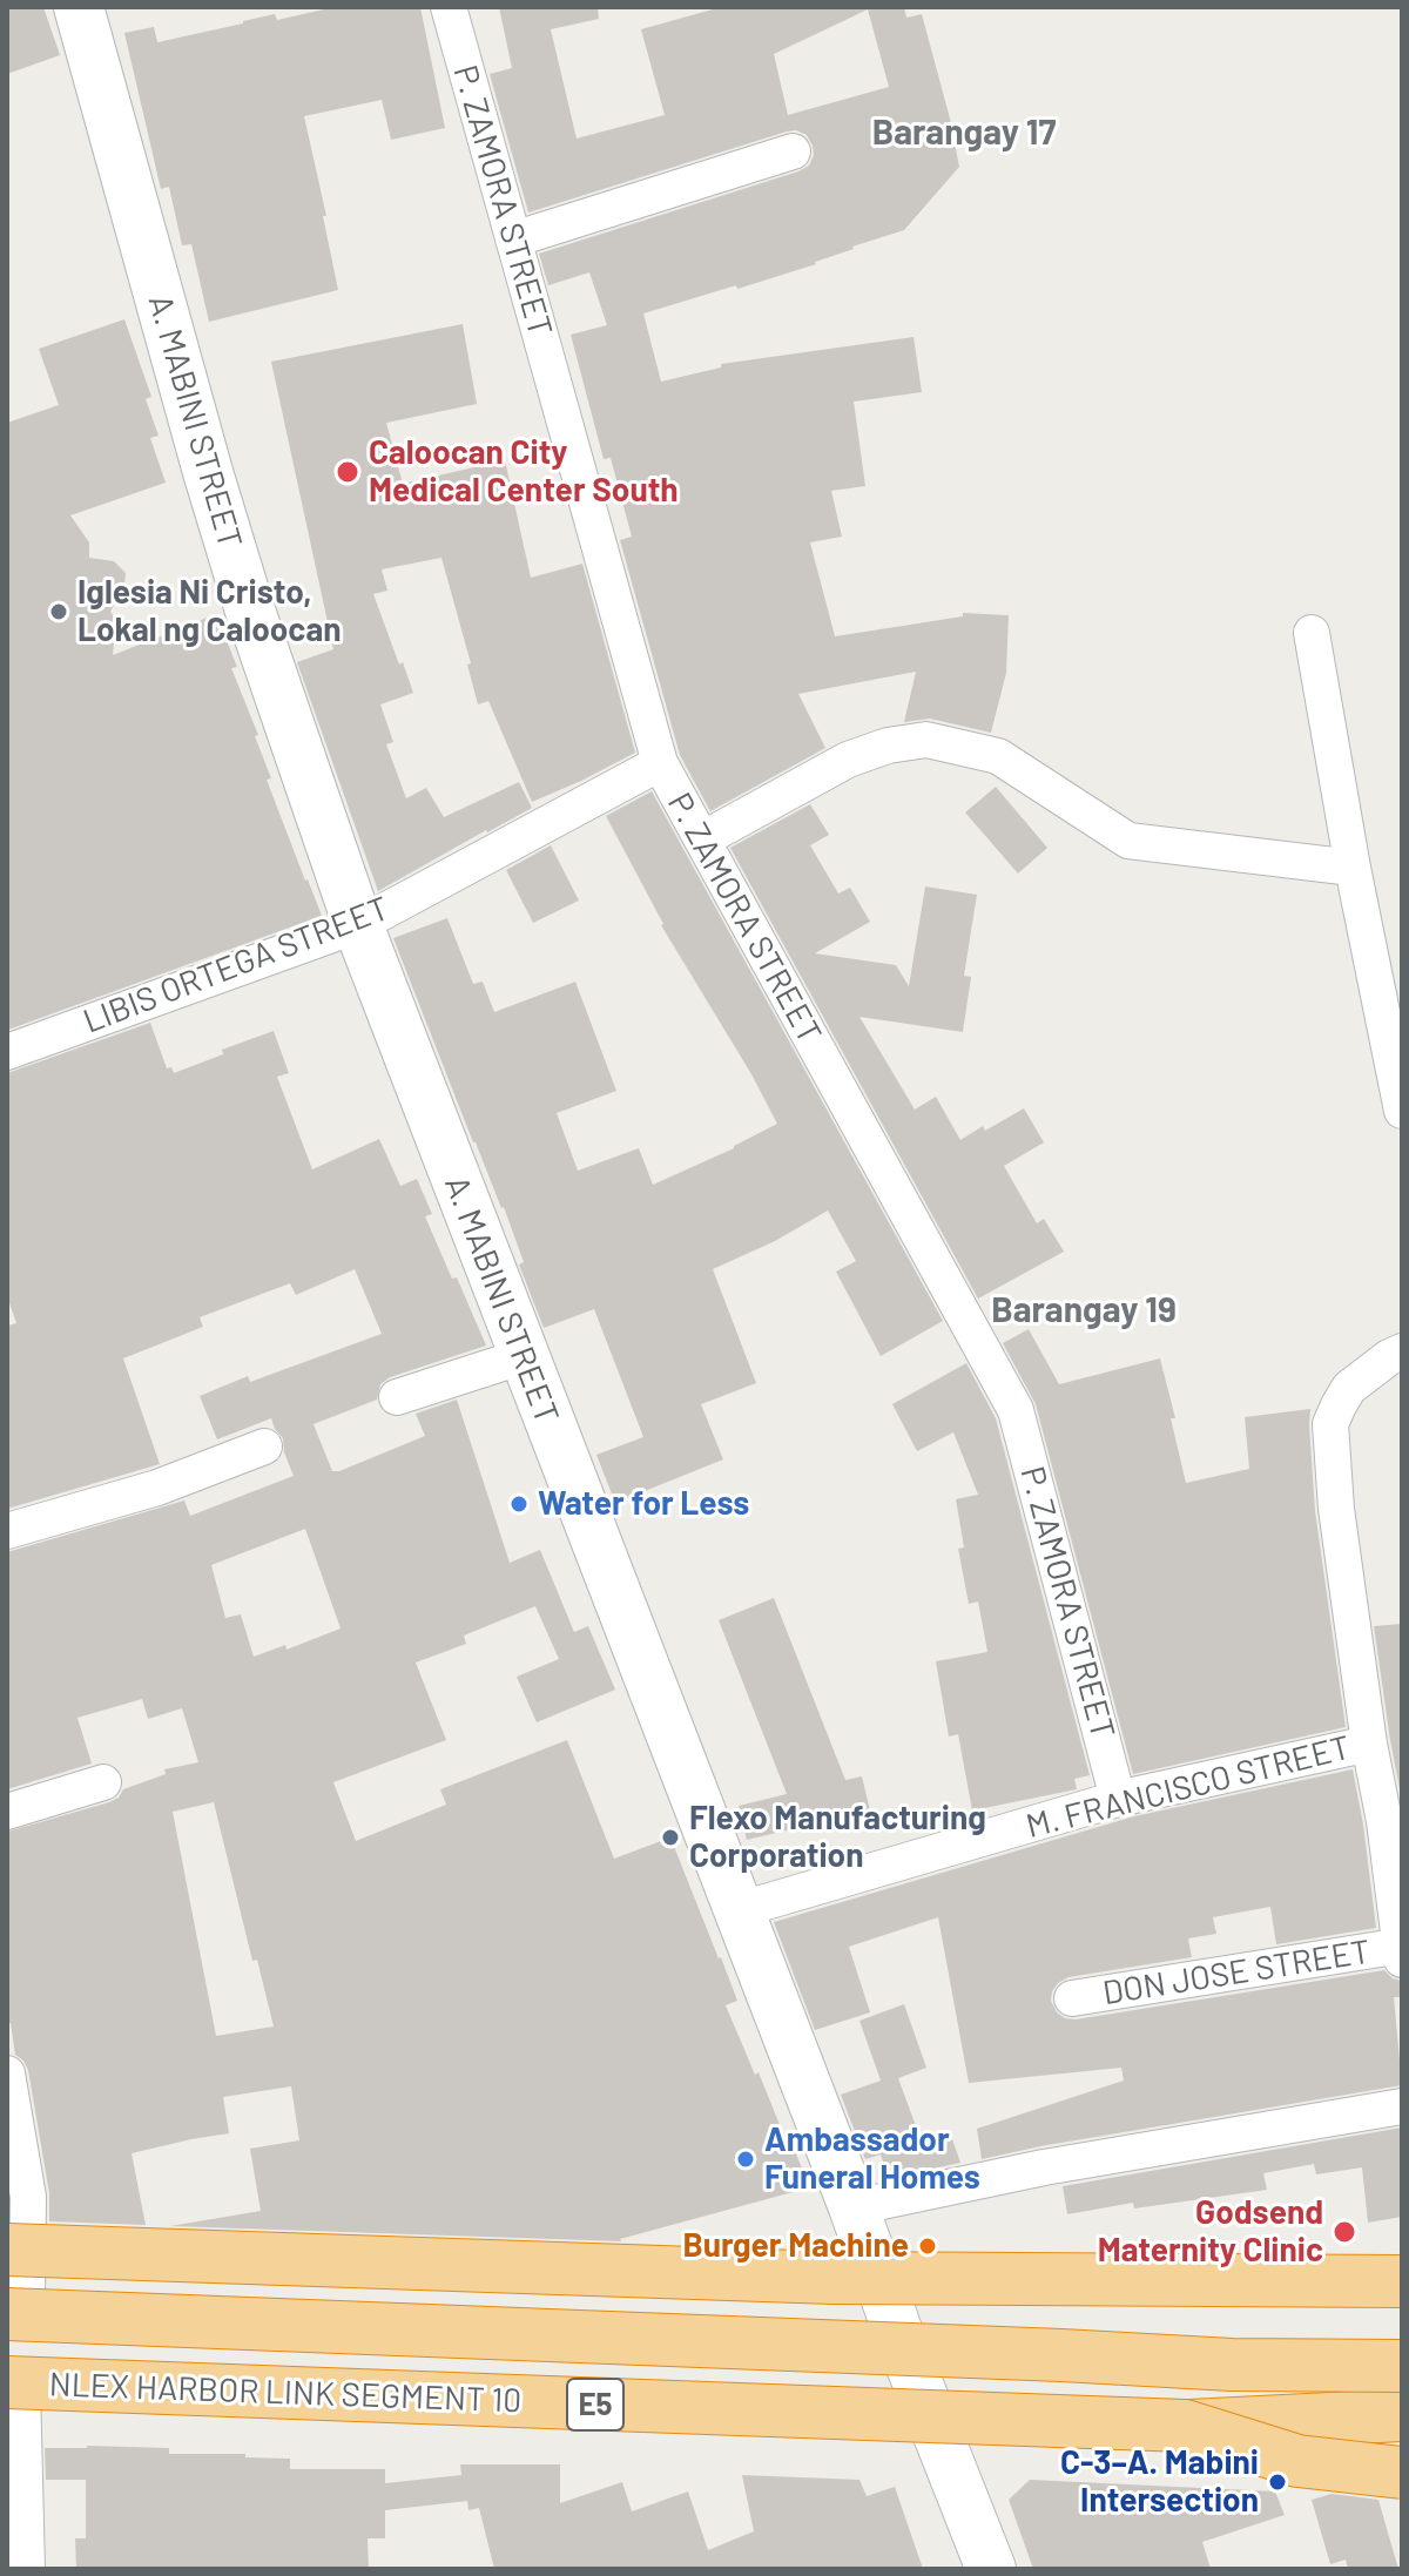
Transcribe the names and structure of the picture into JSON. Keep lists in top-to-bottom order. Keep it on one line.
{"streets":{"highway":["NLEX HARBOR LINK SEGMENT 10","E5"],"main road":["A. MABINI STREET"],"street":["P. ZAMORA STREET","LIBIS ORTEGA STREET","M. FRANCISCO STREET","DON JOSE STREET"]},"crossings":[["P. ZAMORA STREET","LIBIS ORTEGA STREET"],["P. ZAMORA STREET","M. FRANCISCO STREET"],["A. MABINI STREET","LIBIS ORTEGA STREET"],["A. MABINI STREET","M. FRANCISCO STREET"]],"districts":["Barangay 17","Barangay 19"],"places":["Caloocan City Medical Center South","Iglesia Ni Cristo, Lokal ng Caloocan","Water for Less","Flexo Manufacturing Corporation","Ambassador Funeral Homes","Godsend Maternity Clinic","Burger Machine","C-3–A. Mabini Intersection"]}
